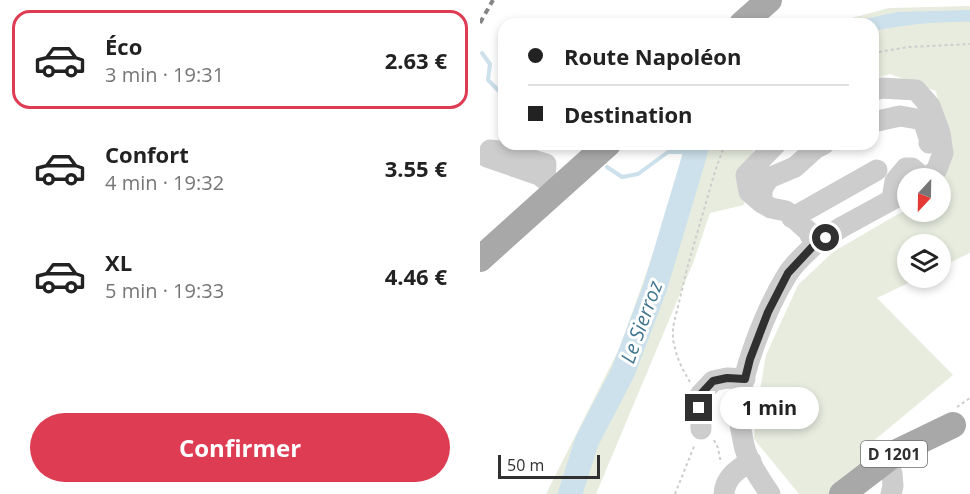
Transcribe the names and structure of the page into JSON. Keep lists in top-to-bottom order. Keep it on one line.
{"streets":{"main road":["D 1201"]},"water":["Le Sierroz"],"scale_bar":"50 m","north":"bottom","page":{"list":[{"name":"Éco","note":"3 min · 19:31","value":"2.63 €"},{"name":"Confort","note":"4 min · 19:32","value":"3.55 €"},{"name":"XL","note":"5 min · 19:33","value":"4.46 €"}],"banner":["Route Napoléon","Destination"],"bubble":"1 min","buttons":"Confirmer","scale":"50 m"}}
